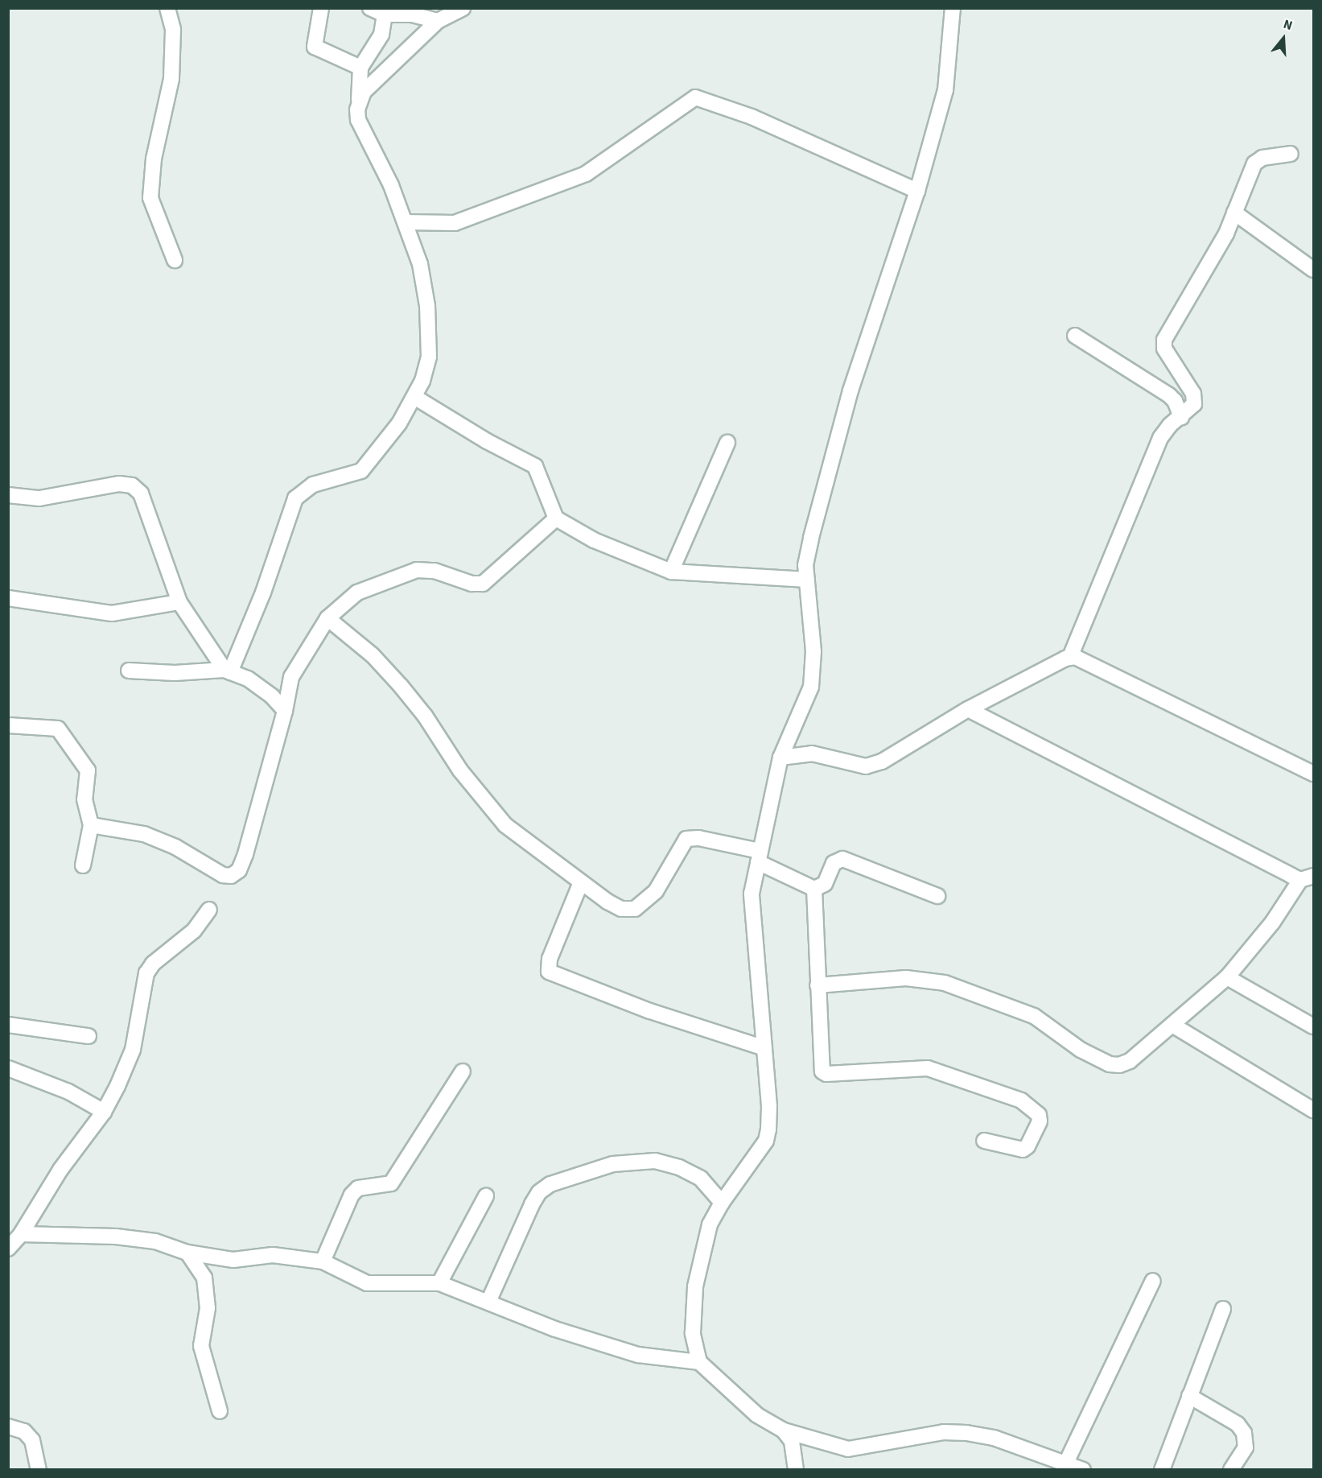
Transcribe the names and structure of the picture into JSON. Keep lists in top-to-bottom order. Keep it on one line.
{"north":"top"}
